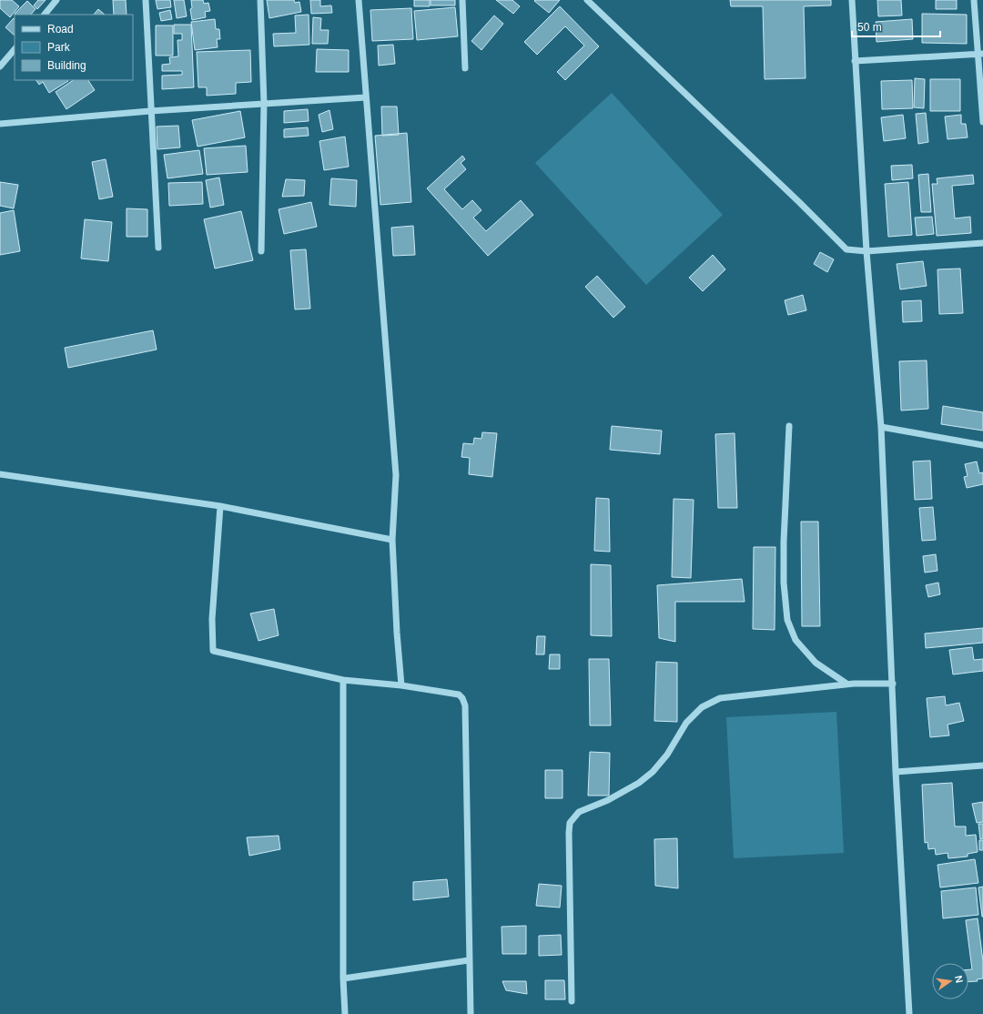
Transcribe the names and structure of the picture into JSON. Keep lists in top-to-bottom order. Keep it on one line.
{"legend":["Road","Park","Building"],"scale_bar":"50 m","north":"right"}
